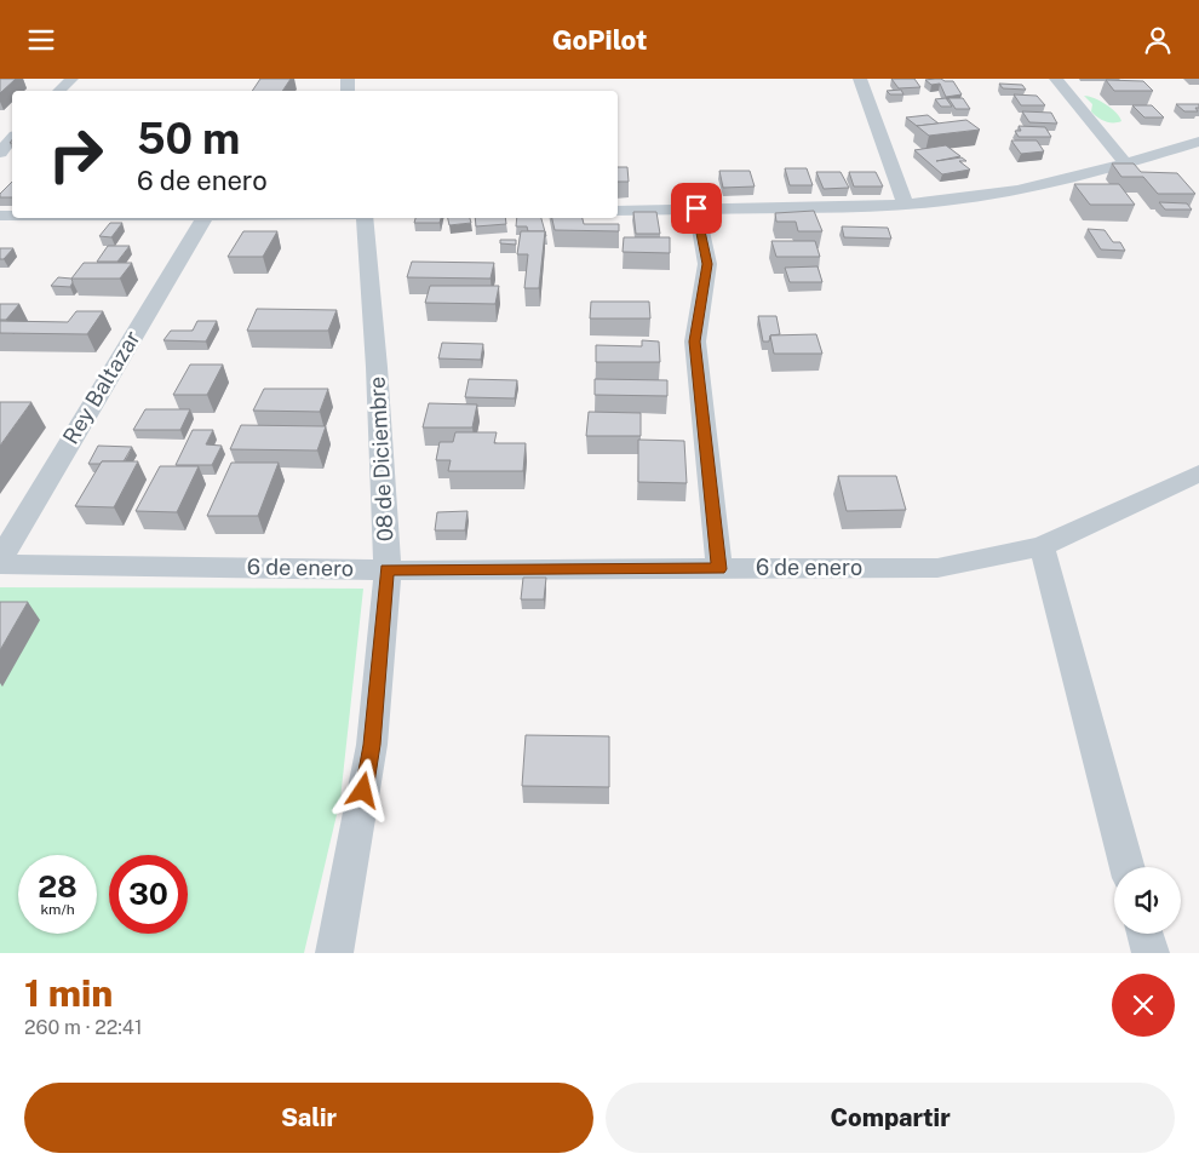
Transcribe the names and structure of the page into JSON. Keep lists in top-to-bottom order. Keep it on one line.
{"streets":{"street":["Rey Baltazar","08 de Diciembre","6 de enero"]},"crossings":[["Rey Baltazar","6 de enero"],["08 de Diciembre","6 de enero"]],"page":{"header":"GoPilot","turn":["50 m","6 de enero"],"speed":"28 km/h","limit":"30","heading":["1 min","260 m · 22:41"],"buttons":["Salir","Compartir"]}}
